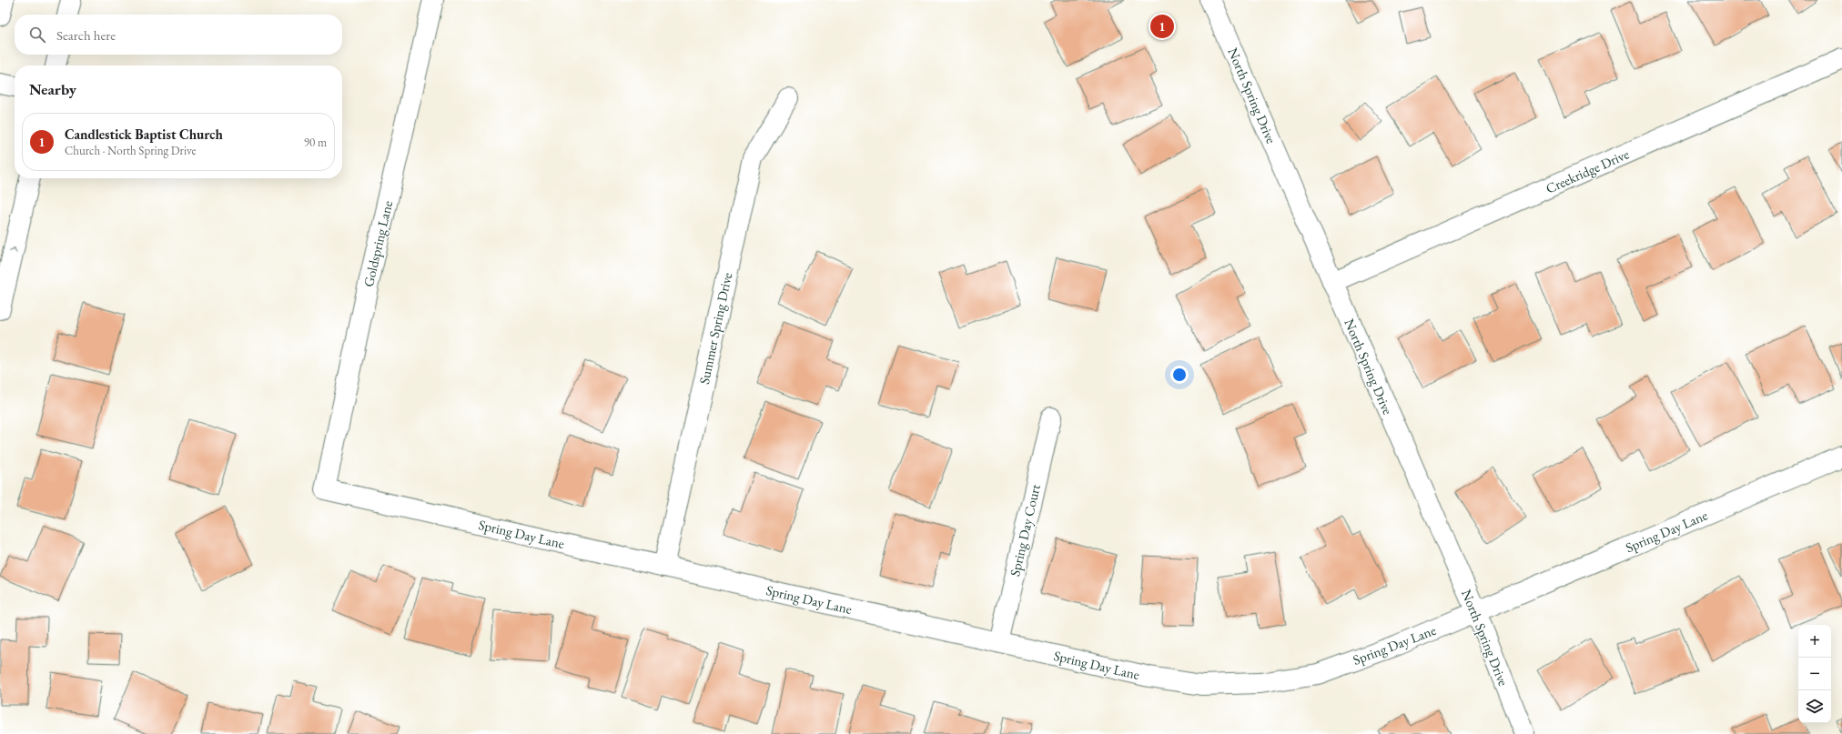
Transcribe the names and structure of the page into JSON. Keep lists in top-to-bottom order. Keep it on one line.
{"streets":{"street":["North Spring Drive","Creekridge Drive","Goldspring Lane","Summer Spring Drive","Spring Day Court","Spring Day Lane"]},"crossings":[["North Spring Drive","Creekridge Drive"],["North Spring Drive","Spring Day Lane"],["Goldspring Lane","Spring Day Lane"],["Summer Spring Drive","Spring Day Lane"],["Spring Day Court","Spring Day Lane"]],"page":{"pins":"1","search":"Search here","heading":"Nearby","list":[{"mark":"1","name":"Candlestick Baptist Church","note":"Church · North Spring Drive","value":"90 m"}],"map_buttons":["+","−"]}}
